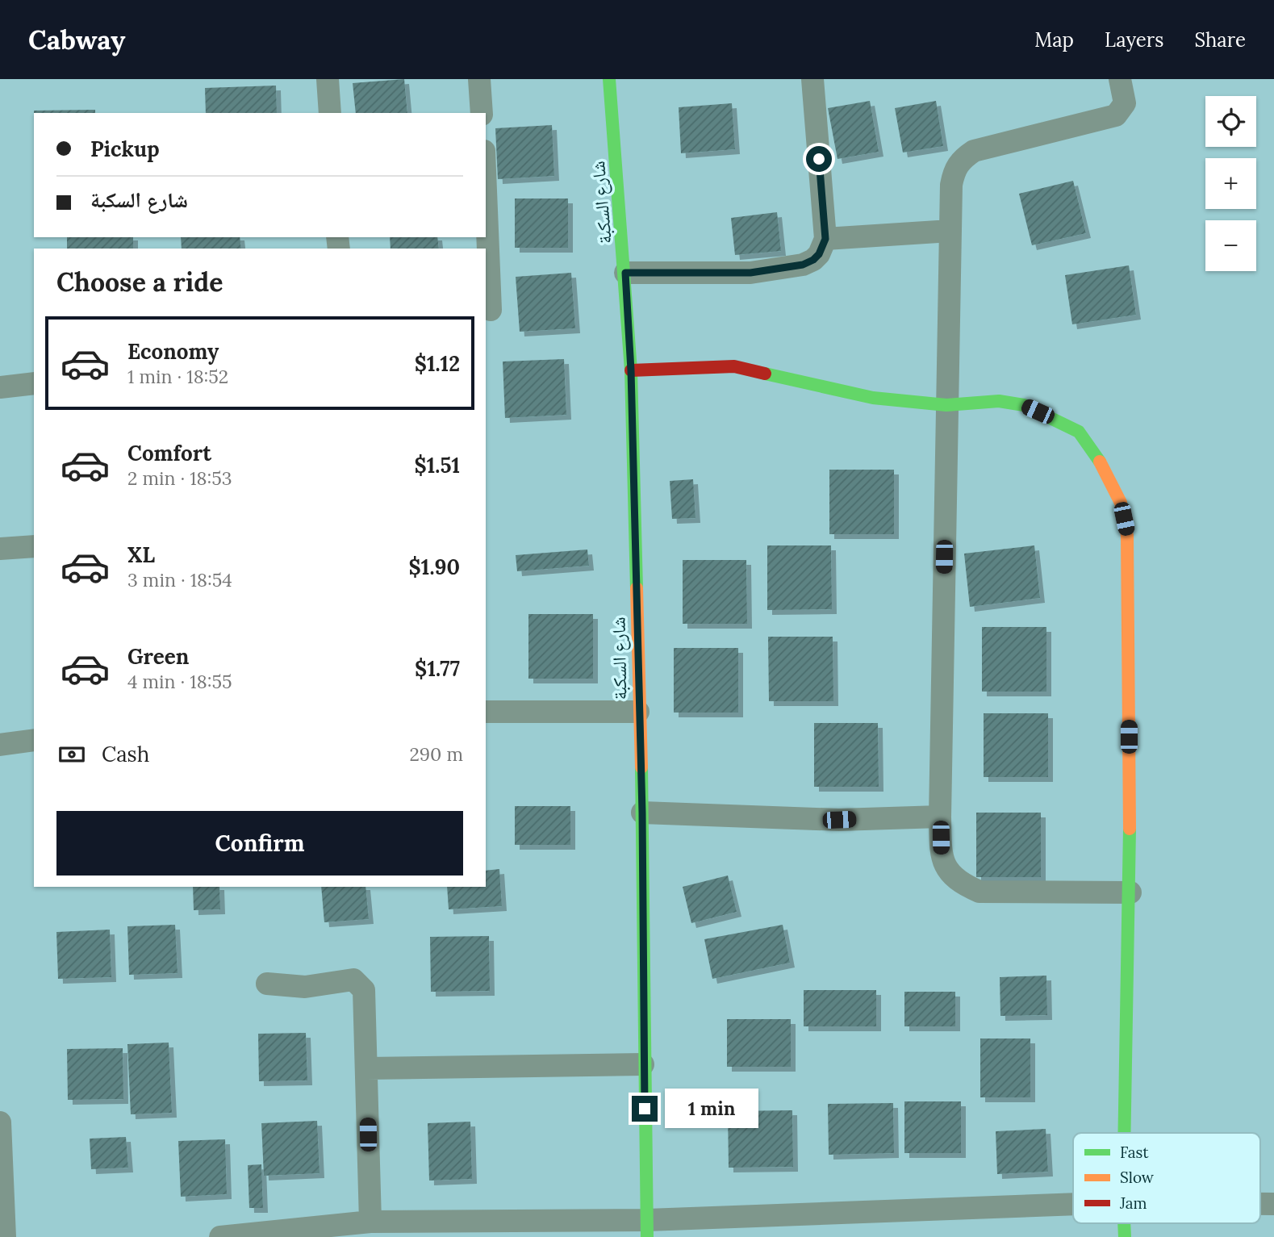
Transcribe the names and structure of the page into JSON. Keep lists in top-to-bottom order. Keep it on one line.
{"streets":{"street":["شارع السكبة"]},"legend":["Fast","Slow","Jam"],"page":{"header":"Cabway","nav":["Map","Layers","Share"],"map_buttons":["+","−"],"banner":["Pickup","شارع السكبة"],"heading":"Choose a ride","list":[{"name":"Economy","note":"1 min · 18:52","value":"$1.12"},{"name":"Comfort","note":"2 min · 18:53","value":"$1.51"},{"name":"XL","note":"3 min · 18:54","value":"$1.90"},{"name":"Green","note":"4 min · 18:55","value":"$1.77"}],"pay":["Cash","290 m"],"buttons":"Confirm","bubble":"1 min"}}
